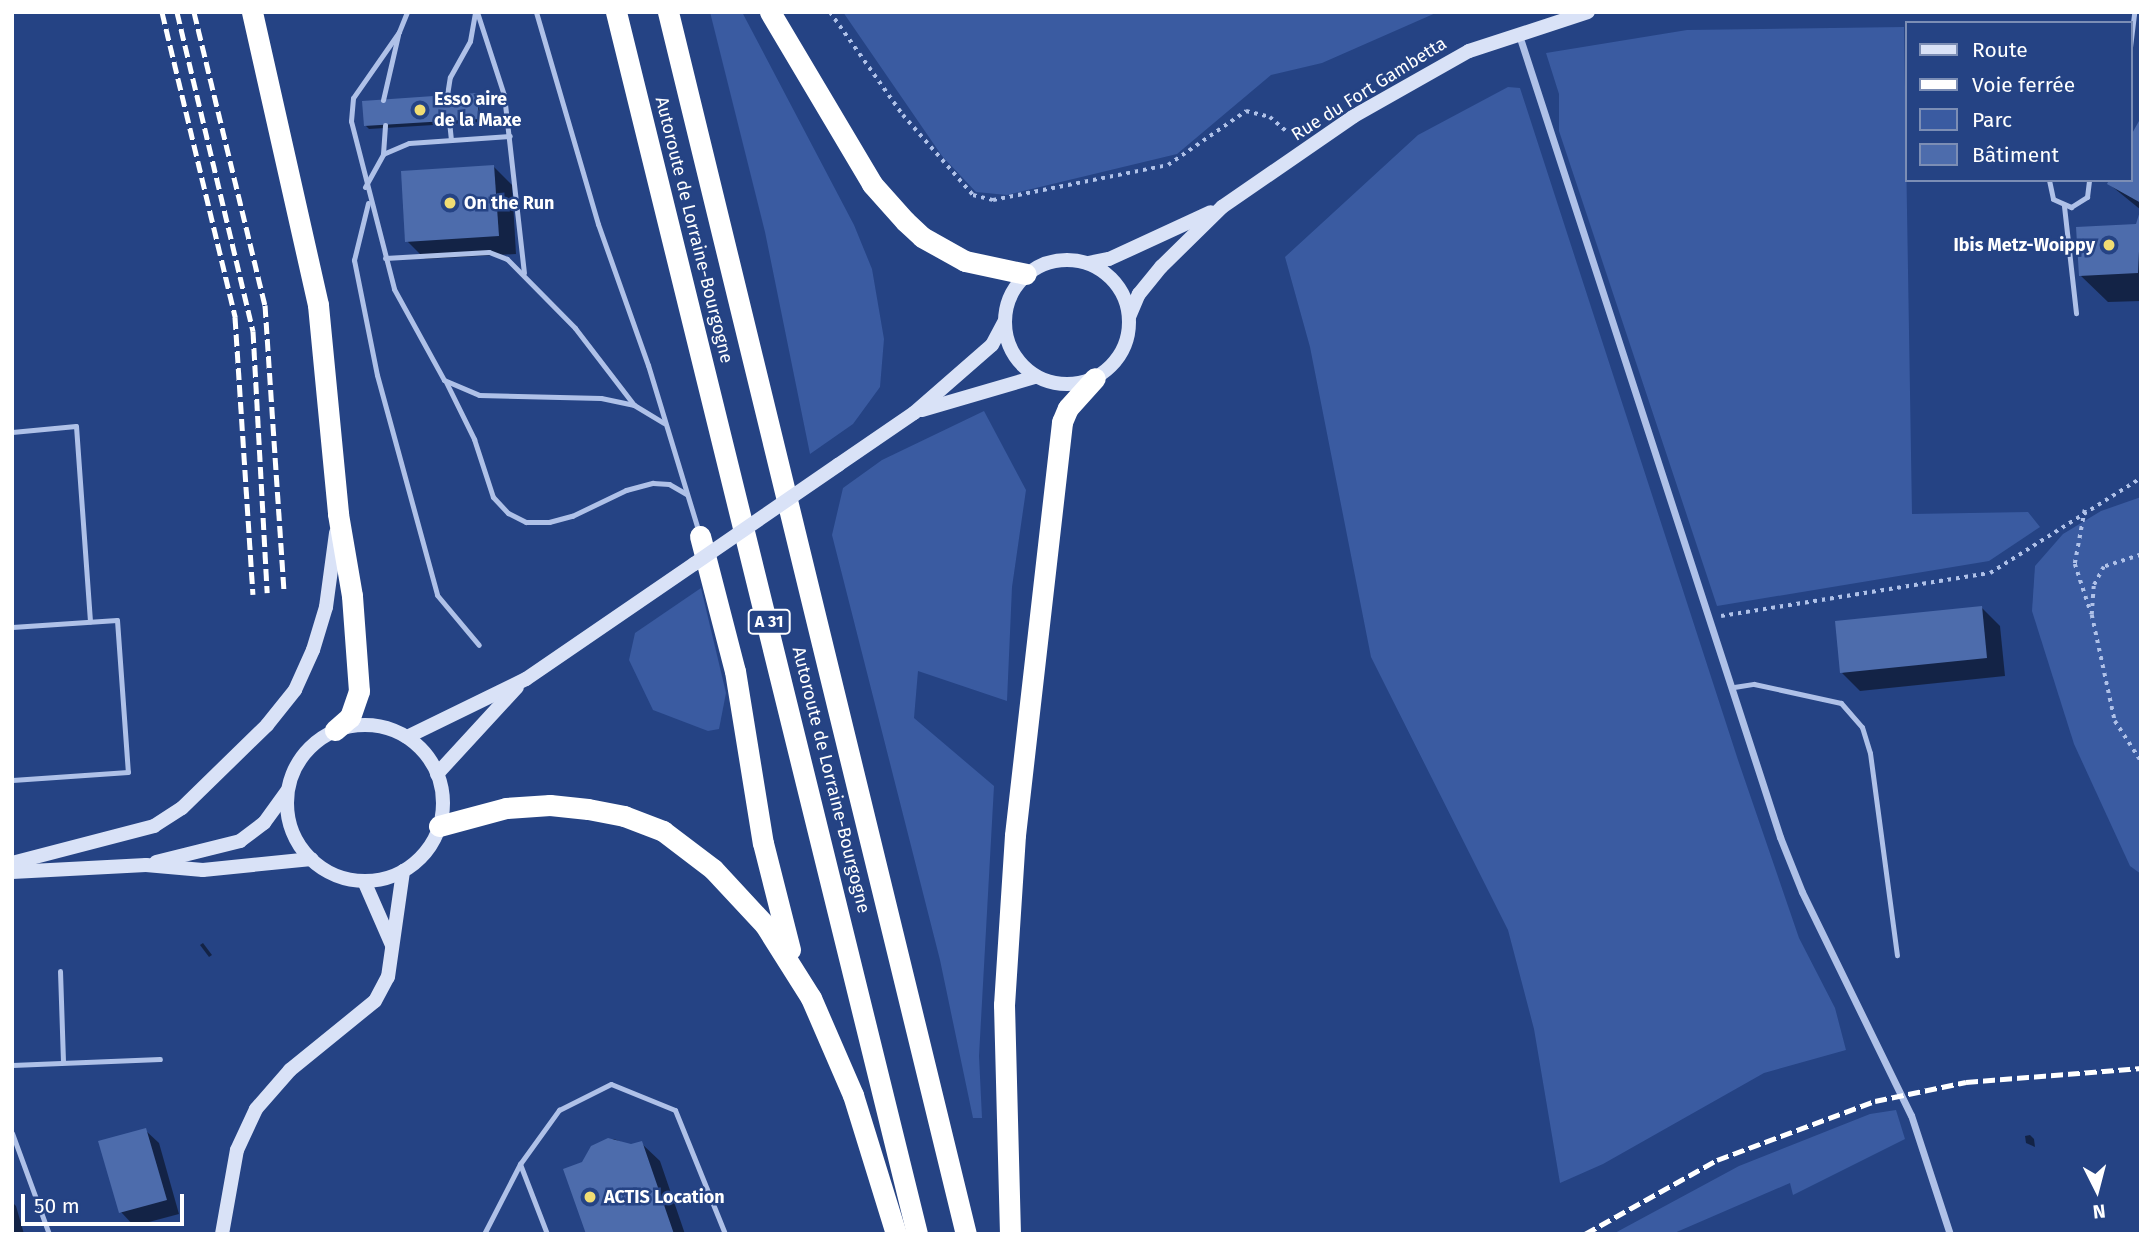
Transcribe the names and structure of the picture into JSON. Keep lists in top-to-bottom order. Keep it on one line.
{"streets":{"highway":["Autoroute de Lorraine-Bourgogne","A 31"],"main road":["Rue du Fort Gambetta"]},"places":["Esso aire de la Maxe","On the Run","Ibis Metz-Woippy","ACTIS Location"],"legend":["Route","Voie ferrée","Parc","Bâtiment"],"scale_bar":"50 m","north":"bottom"}
